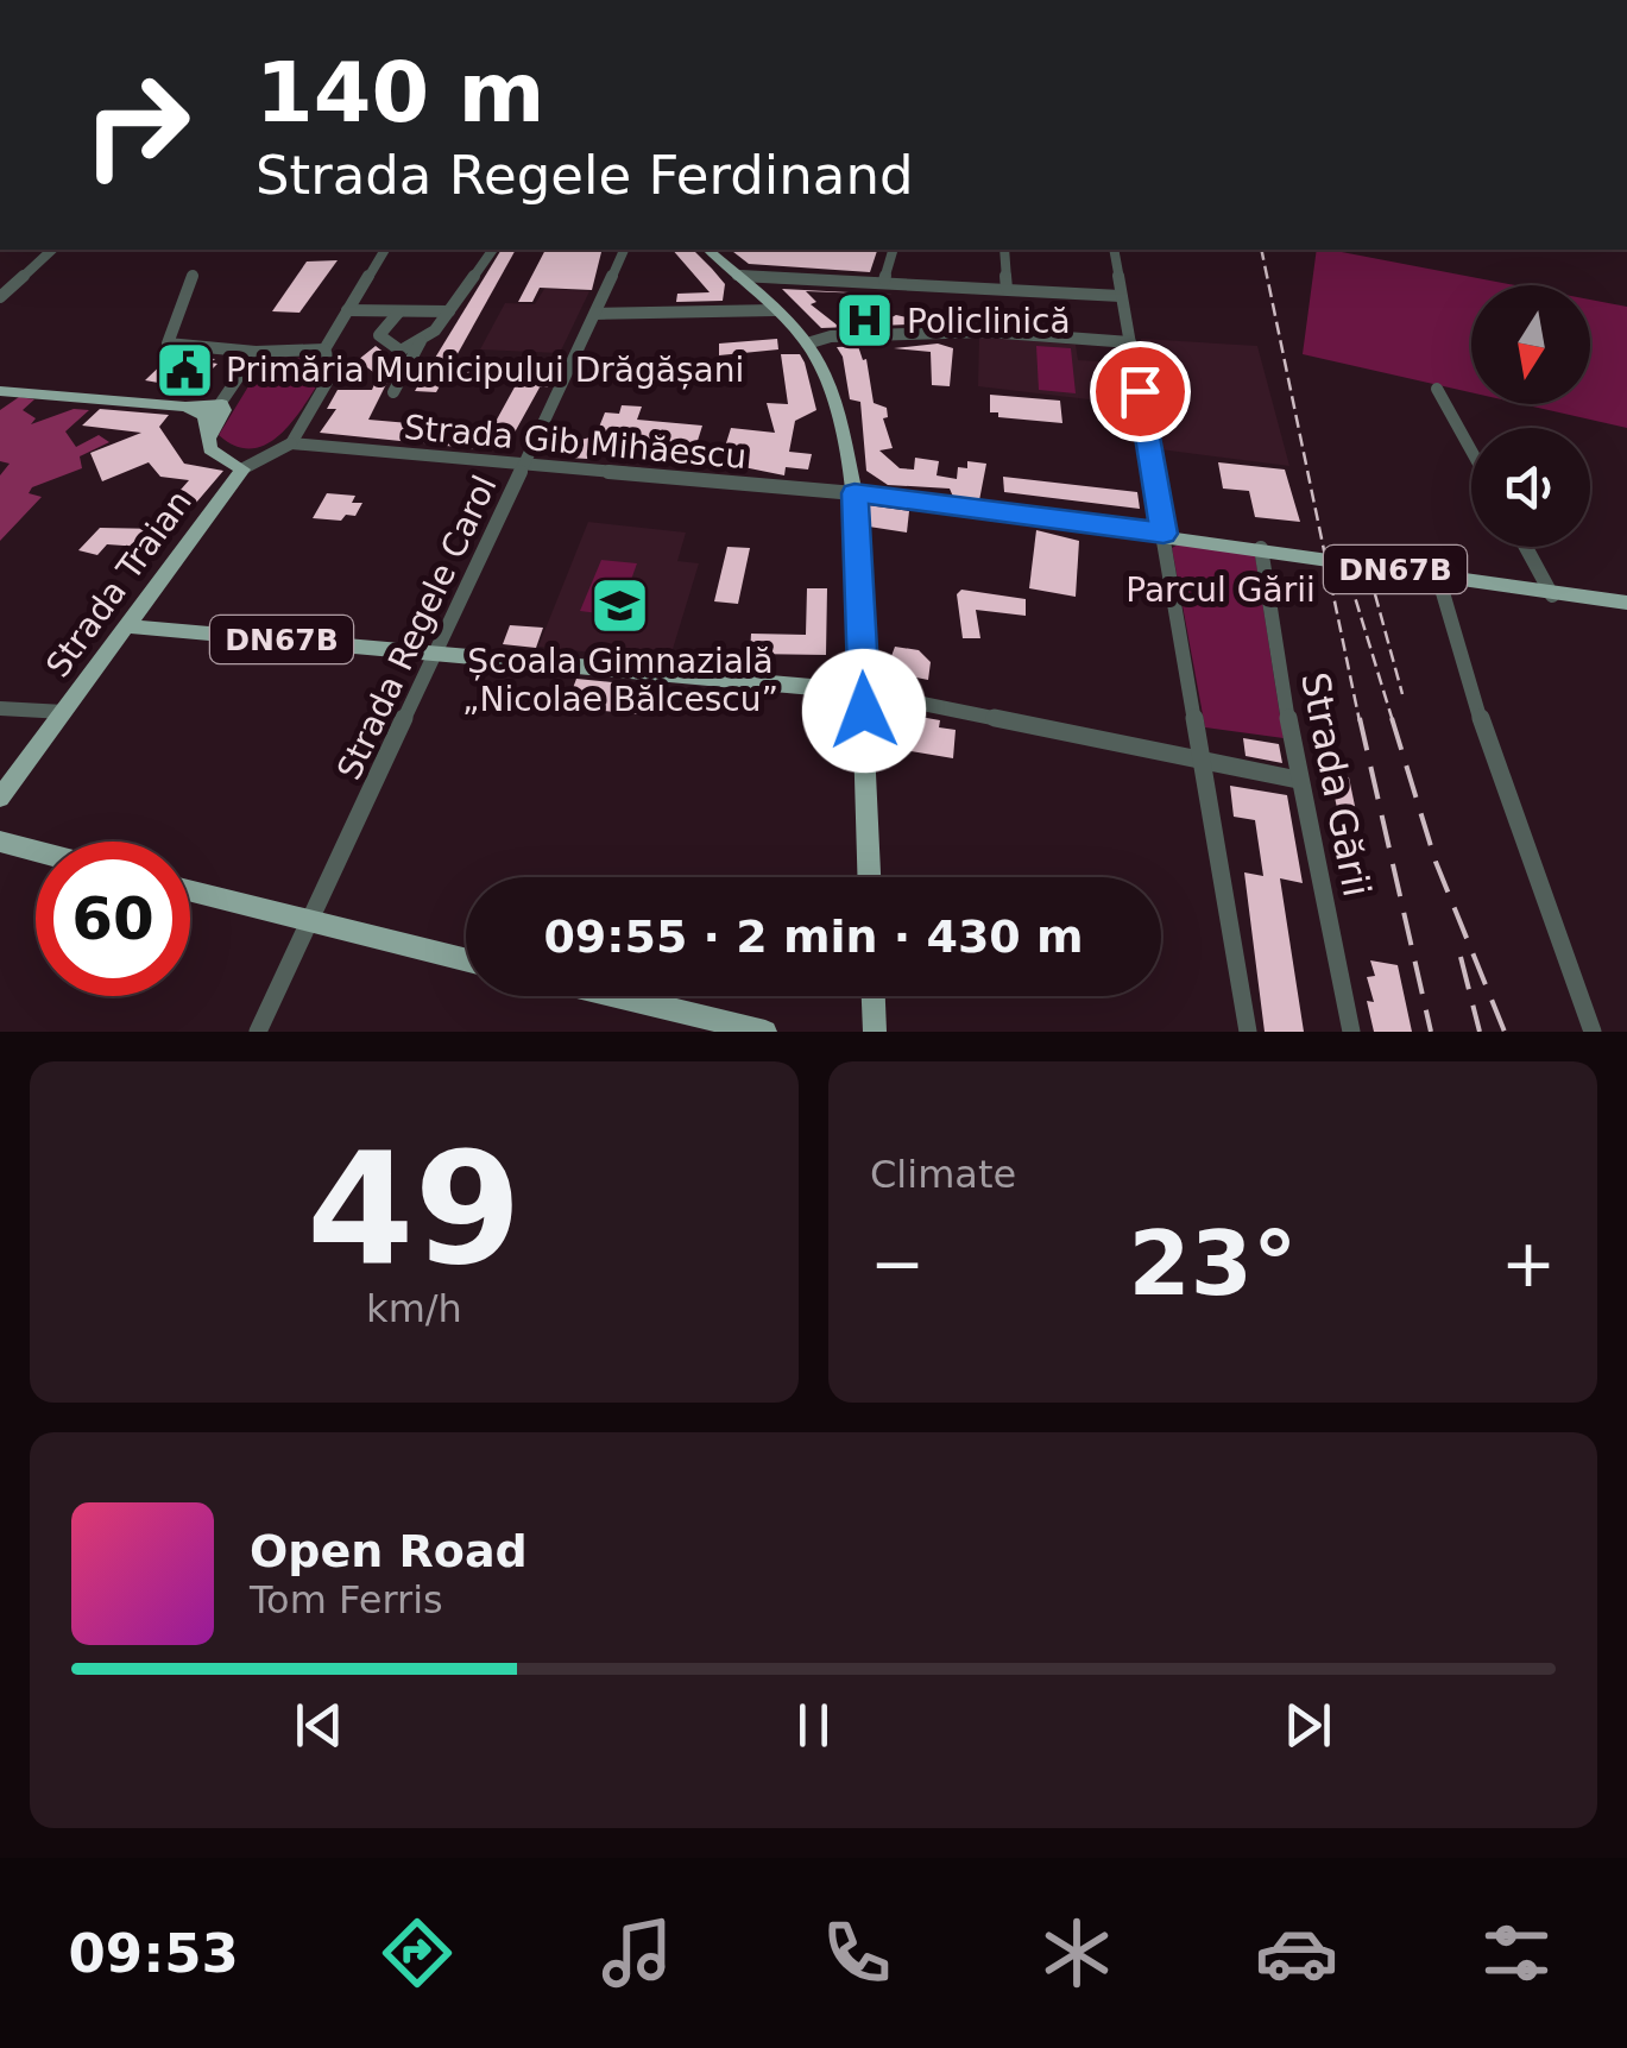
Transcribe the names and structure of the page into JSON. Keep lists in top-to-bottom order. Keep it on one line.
{"streets":{"main road":["DN67B","Strada Traian"],"street":["Strada Gib Mihăescu","Strada Regele Carol","Strada Gării"]},"crossings":[["Strada Gib Mihăescu","DN67B"],["Strada Gib Mihăescu","Strada Regele Carol"],["DN67B","Strada Traian"],["DN67B","Strada Regele Carol"],["DN67B","Strada Gării"]],"parks":["Parcul Gării"],"places":{"hospital":["Policlinică"],"public building":["Primăria Municipului Drăgășani"],"school or university":["Școala Gimnazială „Nicolae Bălcescu”"]},"north":"bottom","page":{"turn":["140 m","Strada Regele Ferdinand"],"limit":"60","trip":"09:55 · 2 min · 430 m","tile":[["49","km/h"],"Climate"],"heat":["−","23°","+"],"song":["Open Road","Tom Ferris"],"tabs":"09:53"}}
